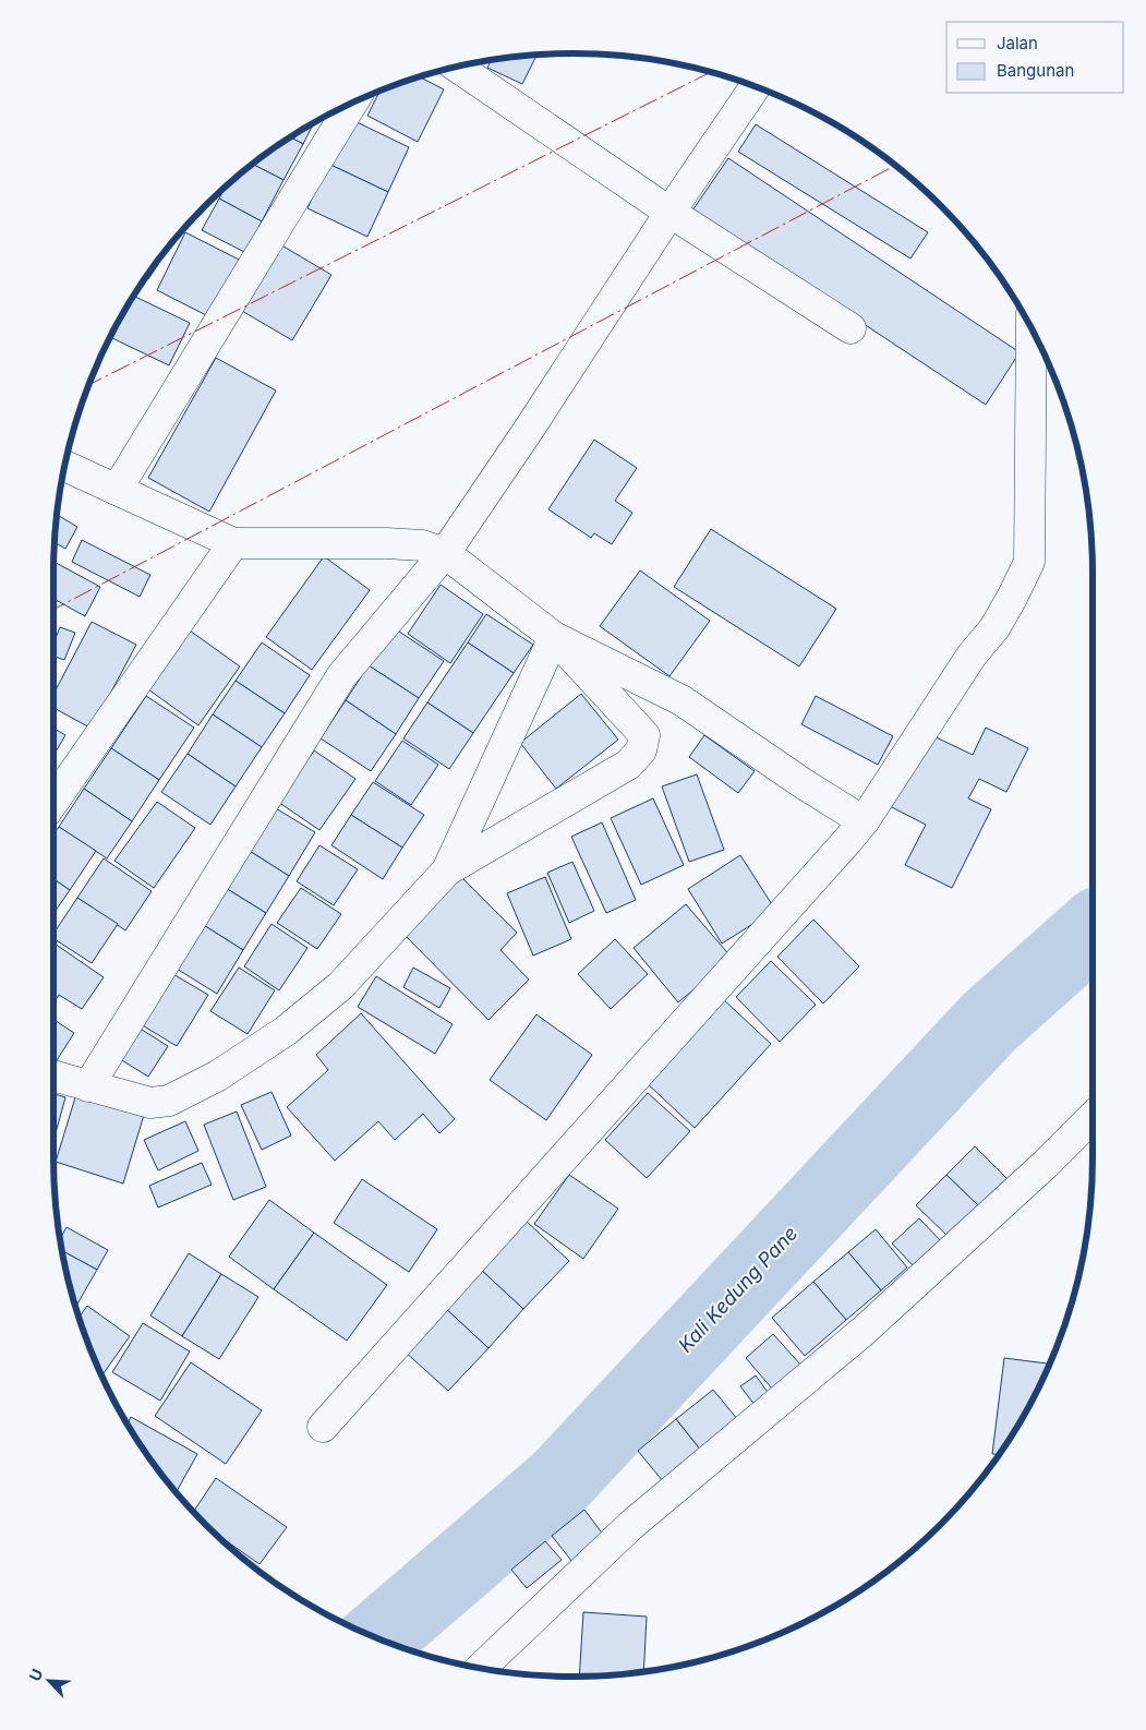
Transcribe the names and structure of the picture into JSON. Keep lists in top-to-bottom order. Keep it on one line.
{"water":["Kali Kedung Pane"],"legend":["Jalan","Bangunan"],"north":"top left"}
